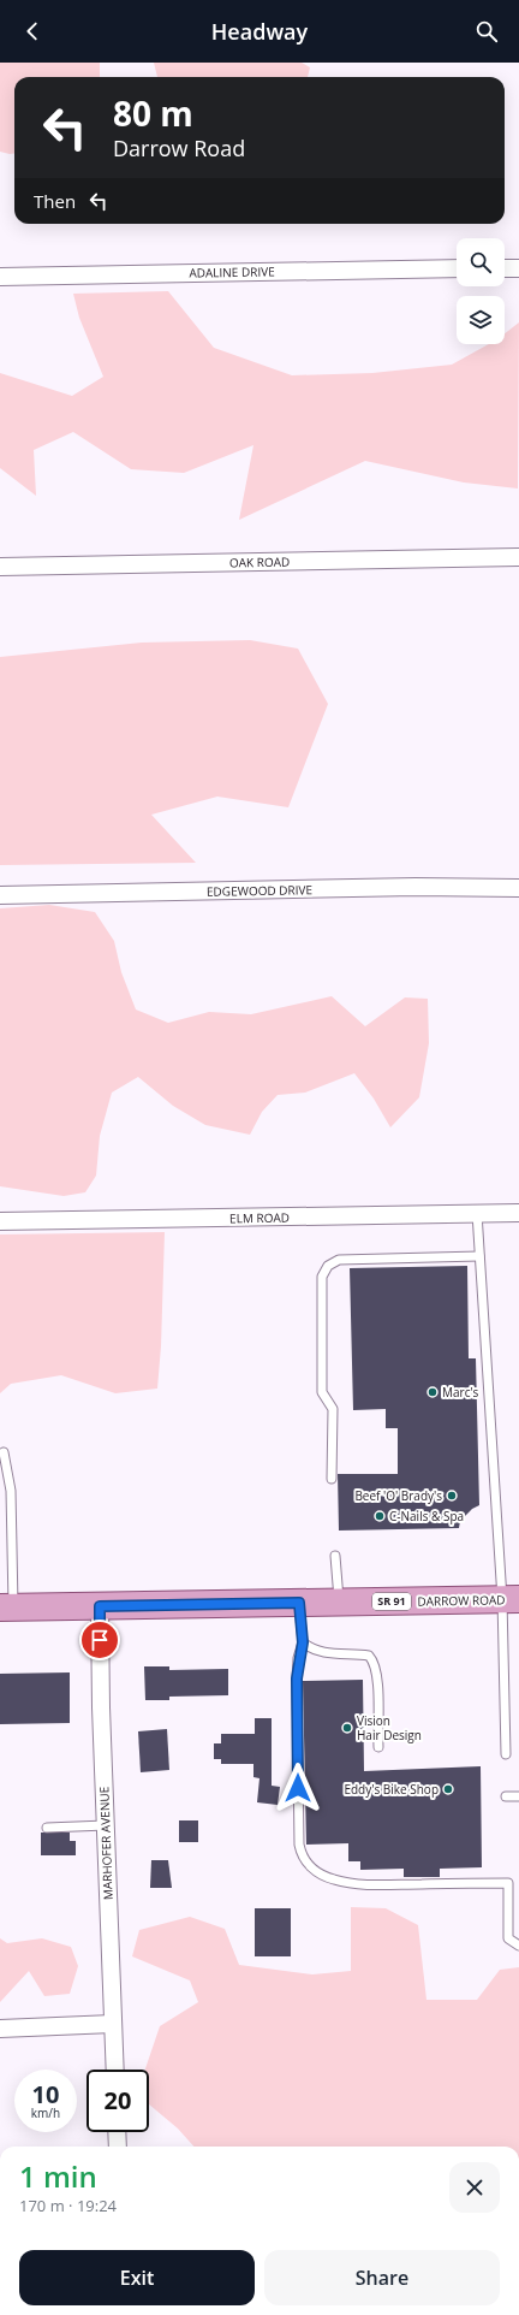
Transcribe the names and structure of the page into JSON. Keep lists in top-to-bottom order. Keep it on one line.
{"streets":{"main road":["DARROW ROAD","SR 91"],"street":["ADALINE DRIVE","OAK ROAD","EDGEWOOD DRIVE","ELM ROAD","MARHOFER AVENUE"]},"crossings":[["DARROW ROAD","MARHOFER AVENUE"]],"places":["Marc's","Beef 'O' Brady's","C-Nails & Spa","Vision Hair Design","Eddy's Bike Shop"],"page":{"header":"Headway","turn":["80 m","Darrow Road"],"then":"Then","speed":"10 km/h","limit":"20","heading":["1 min","170 m · 19:24"],"buttons":["Exit","Share"]}}
